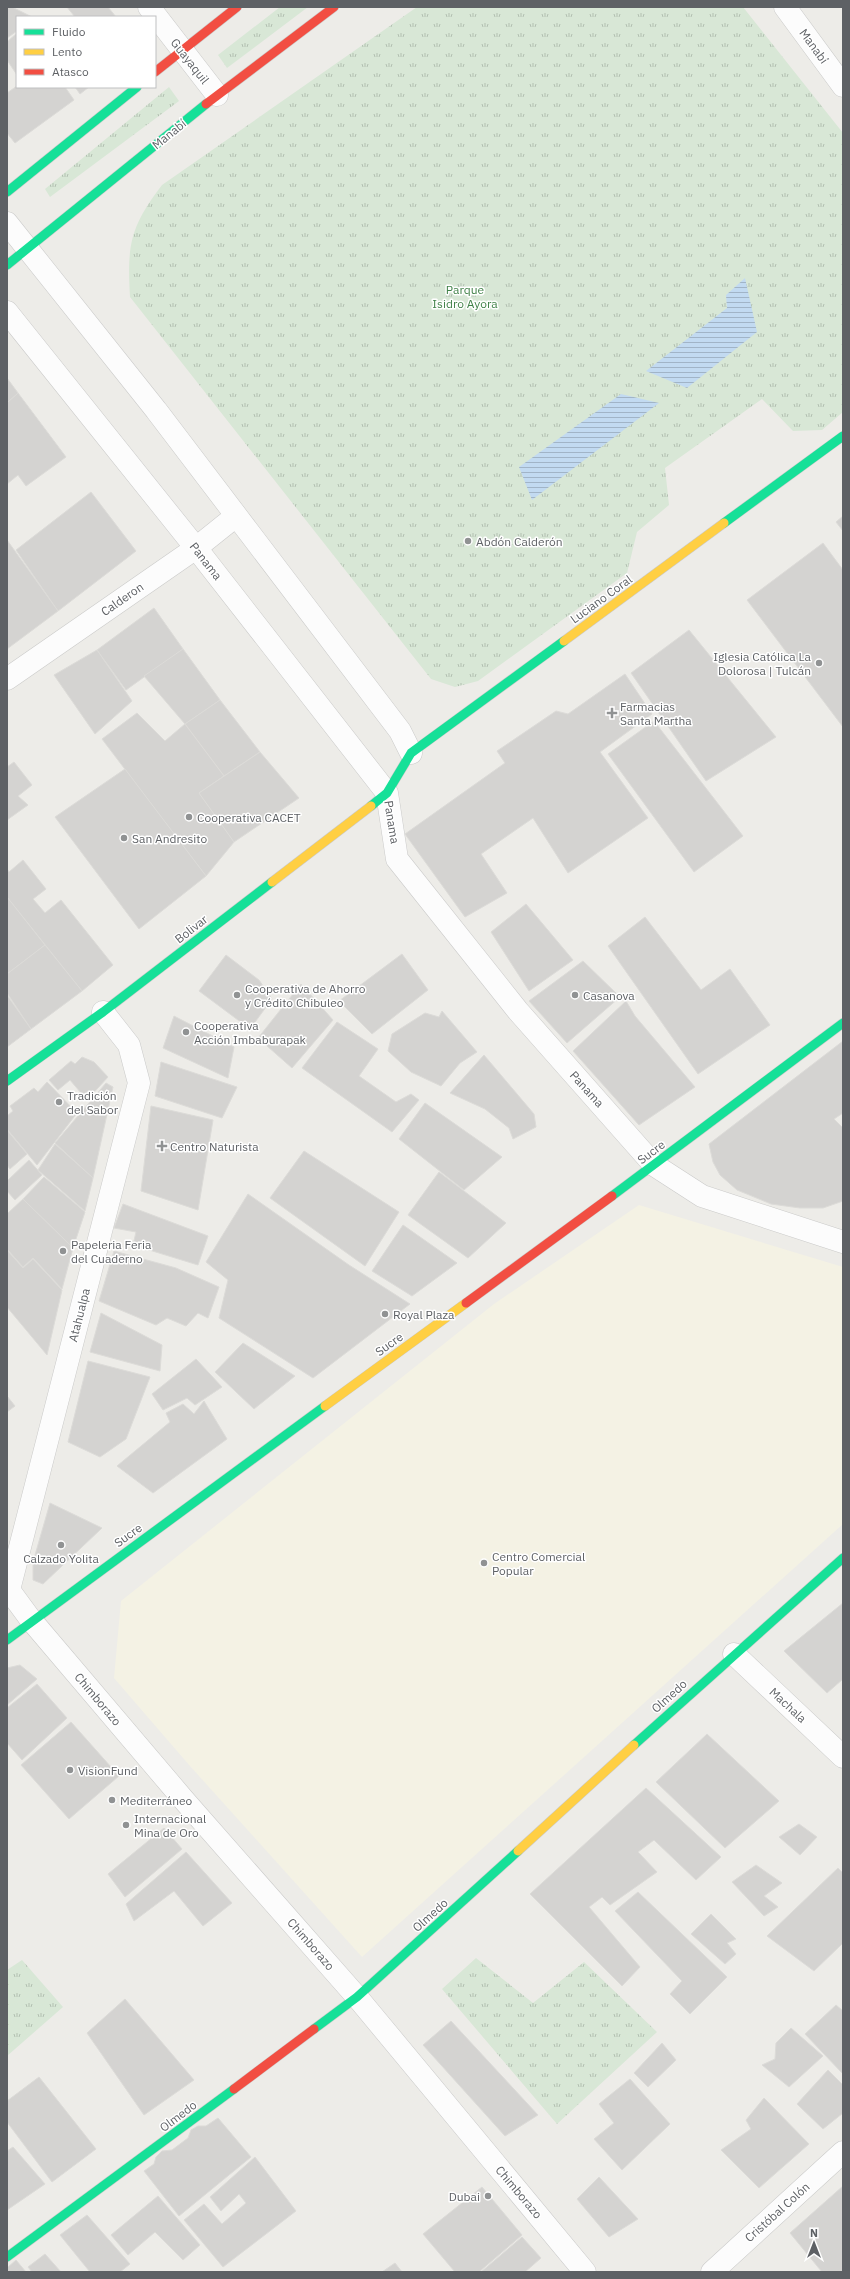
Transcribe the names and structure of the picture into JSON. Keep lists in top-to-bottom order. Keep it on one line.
{"streets":{"main road":["Manabí","Luciano Coral","Bolivar","Sucre","Olmedo"],"street":["Guayaquil","Panama","Calderon","Atahualpa","Chimborazo","Machala","Cristóbal Colón"]},"crossings":[["Manabí","Guayaquil"],["Panama","Calderon"],["Panama","Luciano Coral"],["Panama","Bolivar"],["Panama","Sucre"],["Luciano Coral","Bolivar"],["Bolivar","Atahualpa"],["Sucre","Atahualpa"],["Sucre","Chimborazo"],["Atahualpa","Chimborazo"],["Olmedo","Chimborazo"],["Olmedo","Machala"]],"parks":["Parque Isidro Ayora"],"places":{"other":["Abdón Calderón","Iglesia Católica La Dolorosa | Tulcán","Cooperativa CACET","San Andresito","Cooperativa de Ahorro y Crédito Chibuleo","Casanova","Cooperativa Acción Imbaburapak","Tradición del Sabor","Papeleria Feria del Cuaderno","Royal Plaza","Calzado Yolita","Centro Comercial Popular","VisionFund","Mediterráneo","Internacional Mina de Oro","Dubai"],"health":["Farmacias Santa Martha","Centro Naturista"]},"legend":["Fluido","Lento","Atasco"],"north":"top"}
